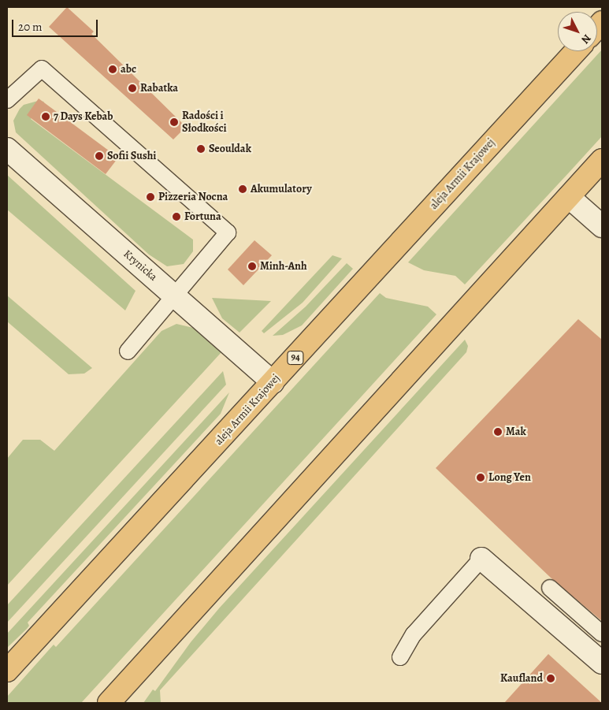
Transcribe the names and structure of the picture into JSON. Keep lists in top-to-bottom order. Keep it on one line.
{"streets":{"main road":["aleja Armii Krajowej","94"],"street":["Krynicka"]},"crossings":[["aleja Armii Krajowej","Krynicka"]],"places":["abc","Rabatka","7 Days Kebab","Radości i Słodkości","Seouldak","Sofii Sushi","Akumulatory","Pizzeria Nocna","Fortuna","Minh-Anh","Mak","Long Yen","Kaufland"],"scale_bar":"20 m","north":"bottom right"}
